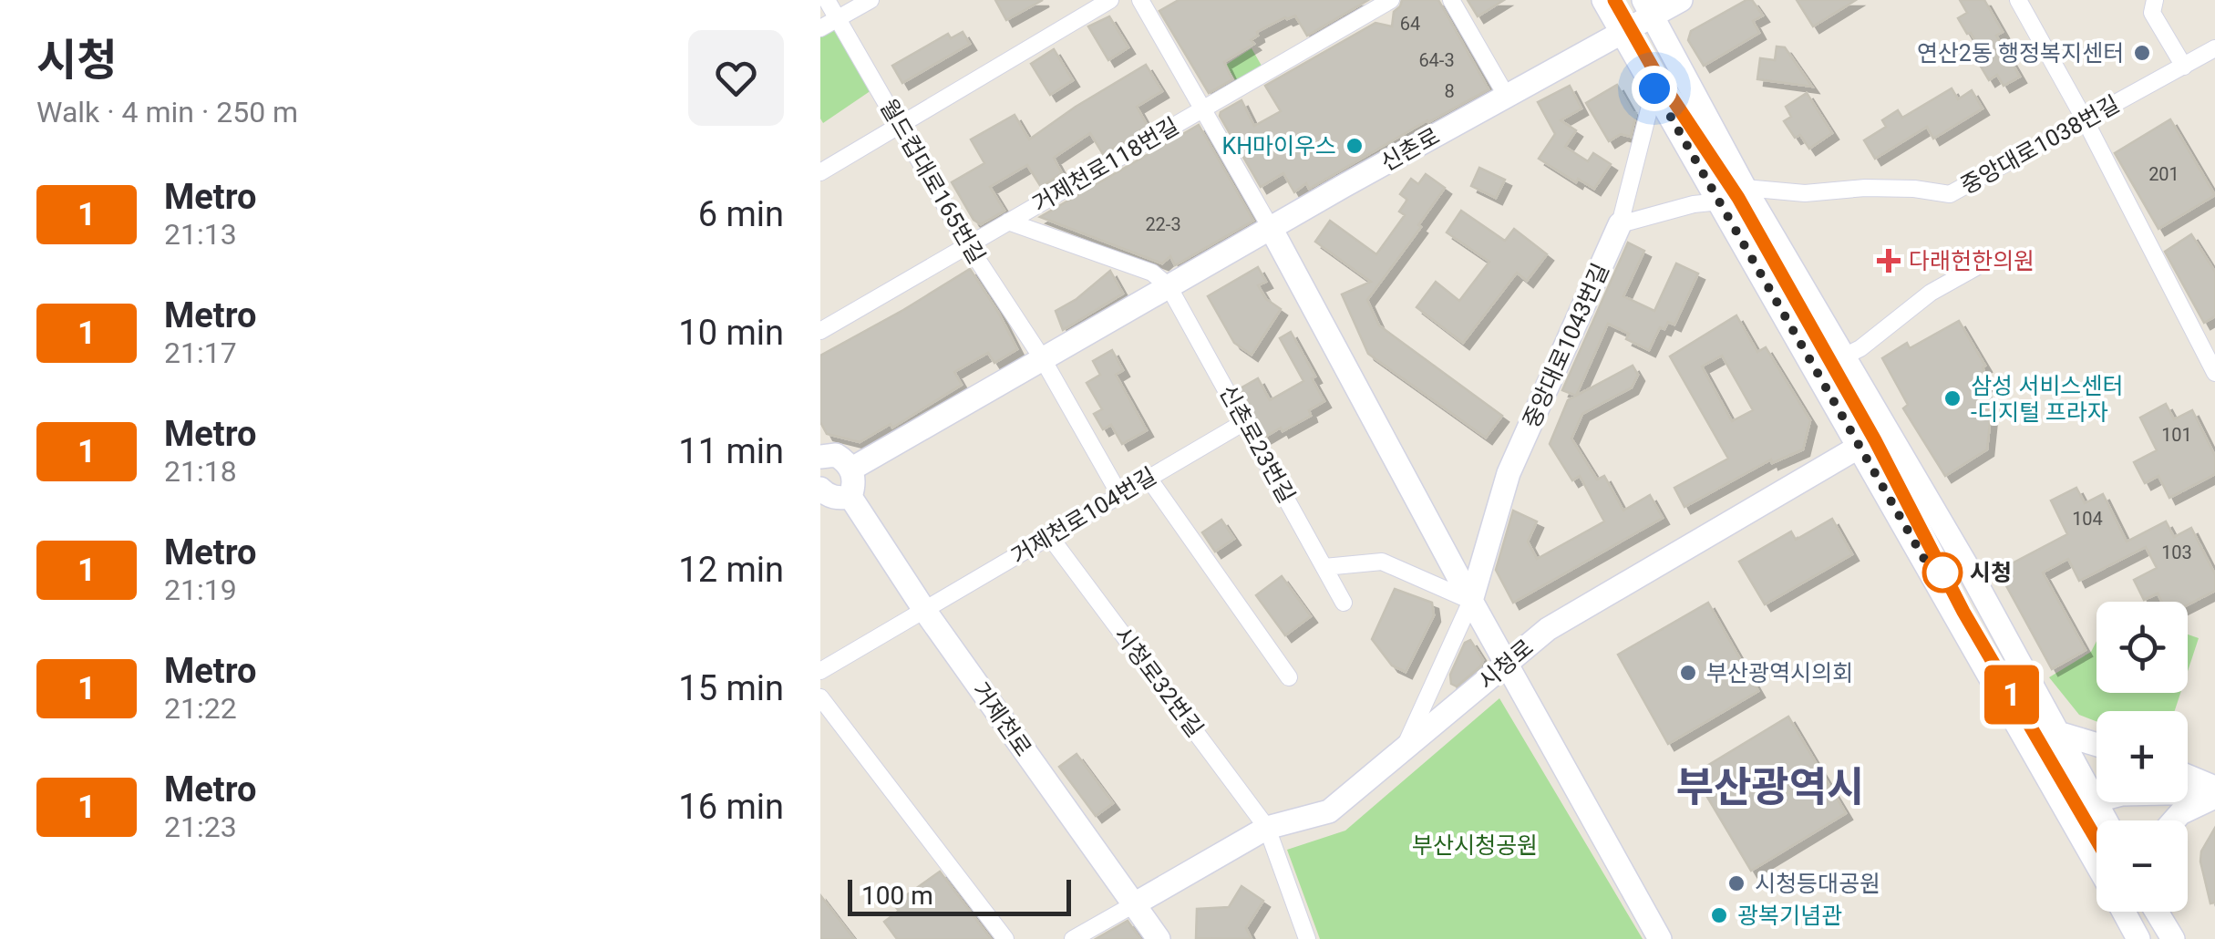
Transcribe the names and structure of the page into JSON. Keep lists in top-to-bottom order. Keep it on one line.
{"streets":{"main road":["신촌로","중앙대로1043번길","시청로","거제천로"],"street":["중앙대로1038번길","거제천로118번길","월드컵대로165번길","신촌로23번길","거제천로104번길","시청로32번길"]},"crossings":[["신촌로","월드컵대로165번길"],["신촌로","신촌로23번길"],["거제천로118번길","월드컵대로165번길"],["중앙대로1043번길","시청로"],["신촌로23번길","거제천로104번길"],["거제천로104번길","시청로32번길"],["거제천로104번길","거제천로"],["시청로","시청로32번길"],["시청로","거제천로"]],"districts":["부산광역시"],"parks":["부산시청공원"],"places":{"other":["연산2동 행정복지센터","KH마이우스","삼성 서비스센터 -디지털 프라자","시청","부산광역시의회","시청등대공원","광복기념관"],"health":["다래헌한의원"]},"lines":["metro line 1"],"house_numbers":["64","64-3","8","201","22-3","101","104","103"],"scale_bar":"100 m","page":{"heading":["시청","Walk · 4 min · 250 m"],"on_map":"1","list":[{"mark":"1","name":"Metro","note":"21:13","value":"6 min"},{"mark":"1","name":"Metro","note":"21:17","value":"10 min"},{"mark":"1","name":"Metro","note":"21:18","value":"11 min"},{"mark":"1","name":"Metro","note":"21:19","value":"12 min"},{"mark":"1","name":"Metro","note":"21:22","value":"15 min"},{"mark":"1","name":"Metro","note":"21:23","value":"16 min"}],"map_buttons":["+","−"],"scale":"100 m"}}
